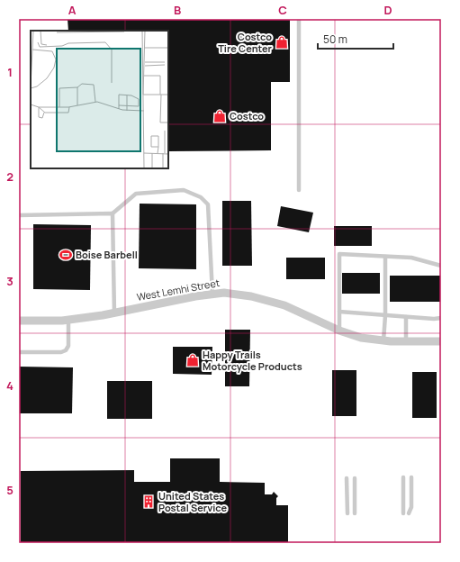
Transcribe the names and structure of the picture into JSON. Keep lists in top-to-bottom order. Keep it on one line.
{"streets":{"street":["West Lemhi Street"]},"places":{"shop":["Costco Tire Center","Costco","Happy Trails Motorcycle Products"],"sports":["Boise Barbell"],"building":["United States Postal Service"]},"scale_bar":"50 m","grid":{"columns":["A","B","C","D"],"rows":["1","2","3","4","5"]}}
